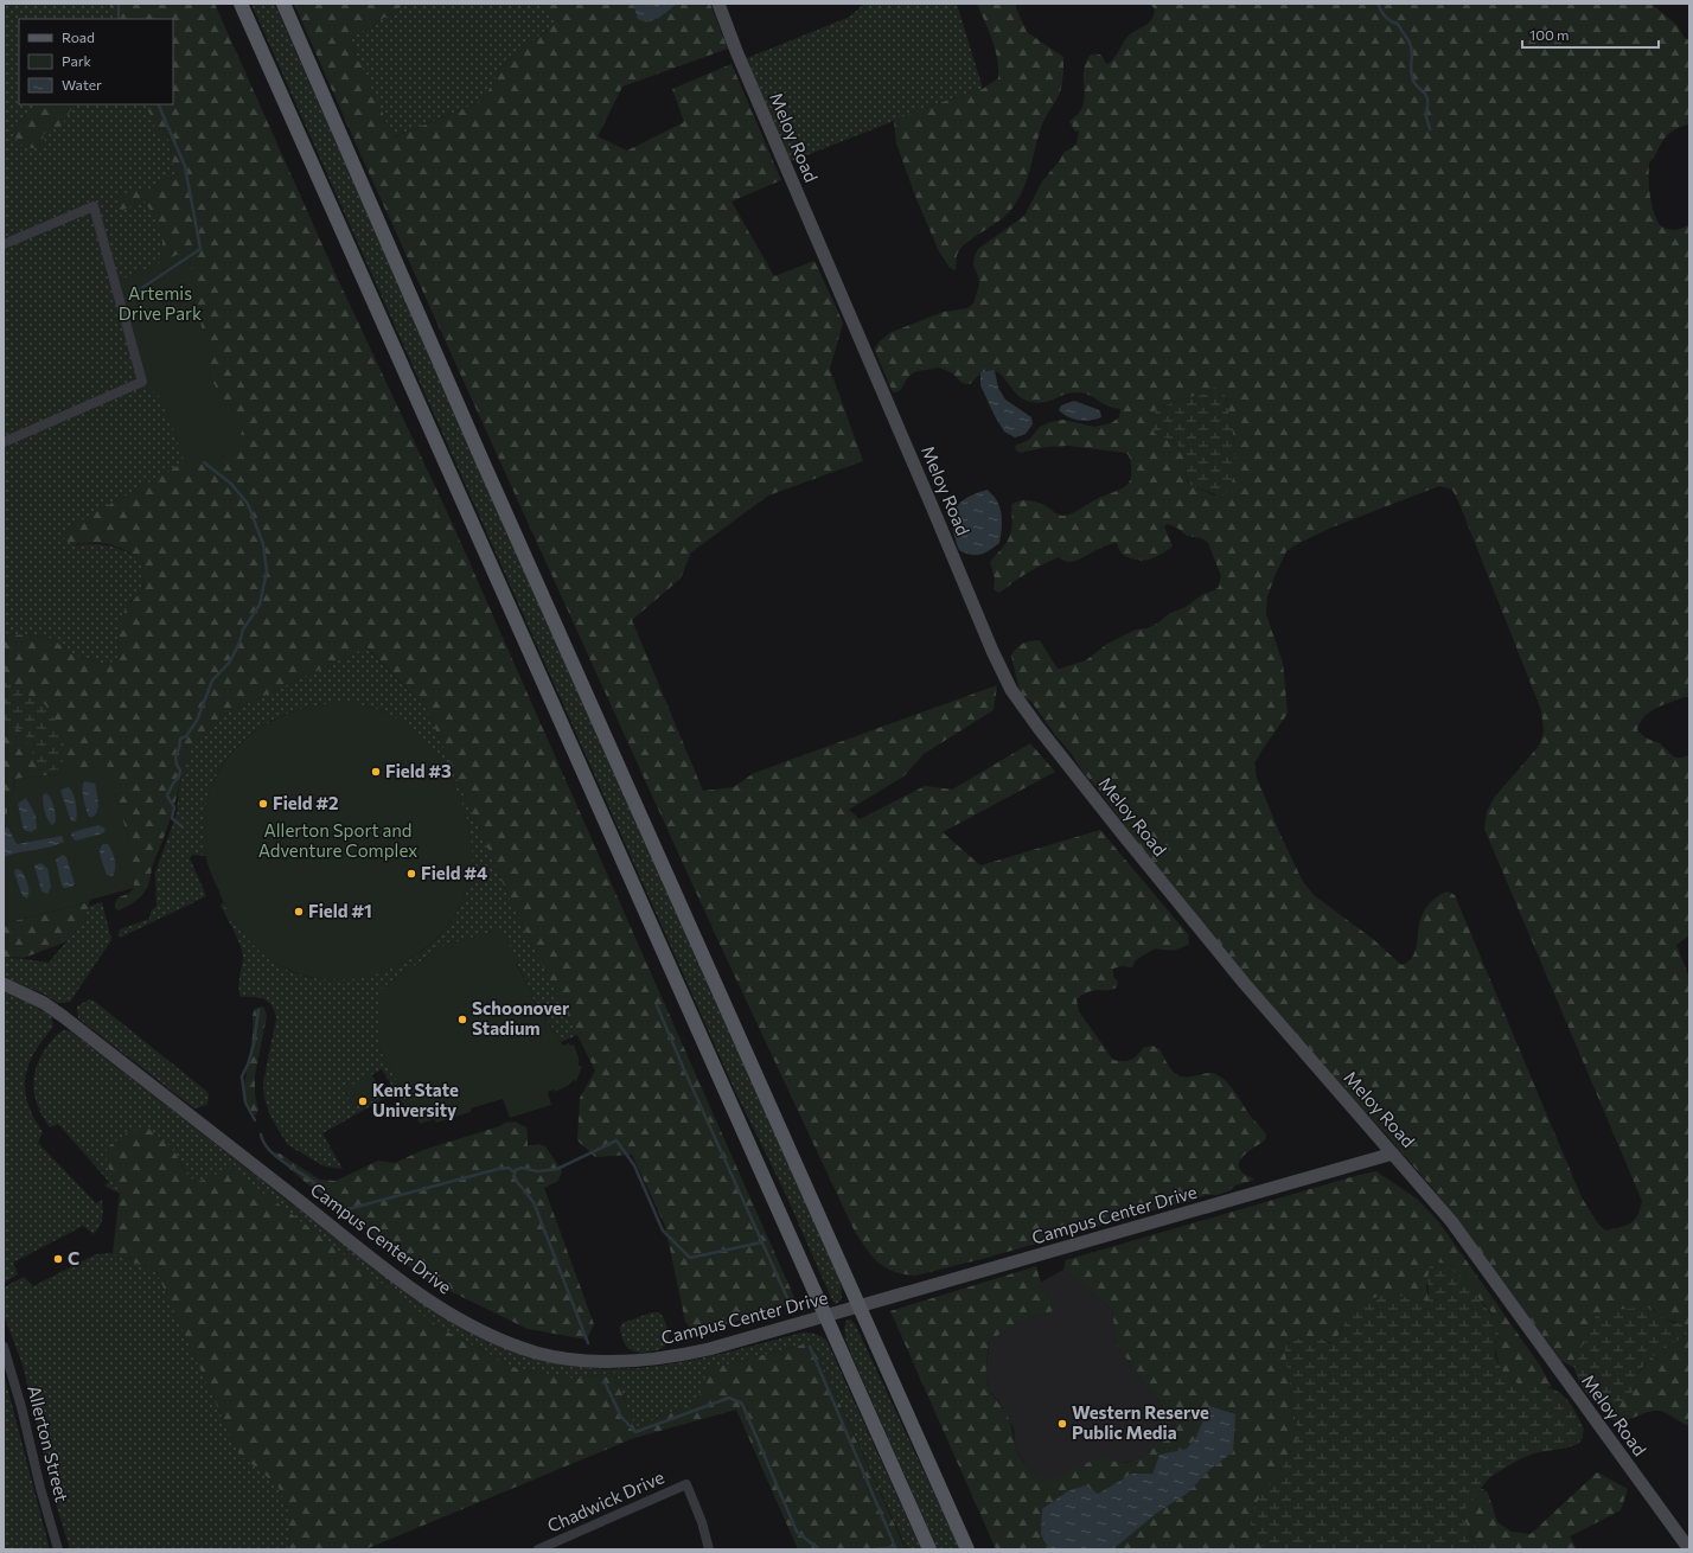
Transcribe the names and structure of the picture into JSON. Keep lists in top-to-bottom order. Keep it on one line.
{"streets":{"street":["Meloy Road","Campus Center Drive","Allerton Street","Chadwick Drive"]},"crossings":[["Meloy Road","Campus Center Drive"]],"parks":["Artemis Drive Park","Allerton Sport and Adventure Complex"],"places":["Field #3","Field #2","Field #4","Field #1","Schoonover Stadium","Kent State University","C","Western Reserve Public Media"],"legend":["Road","Park","Water"],"scale_bar":"100 m"}
